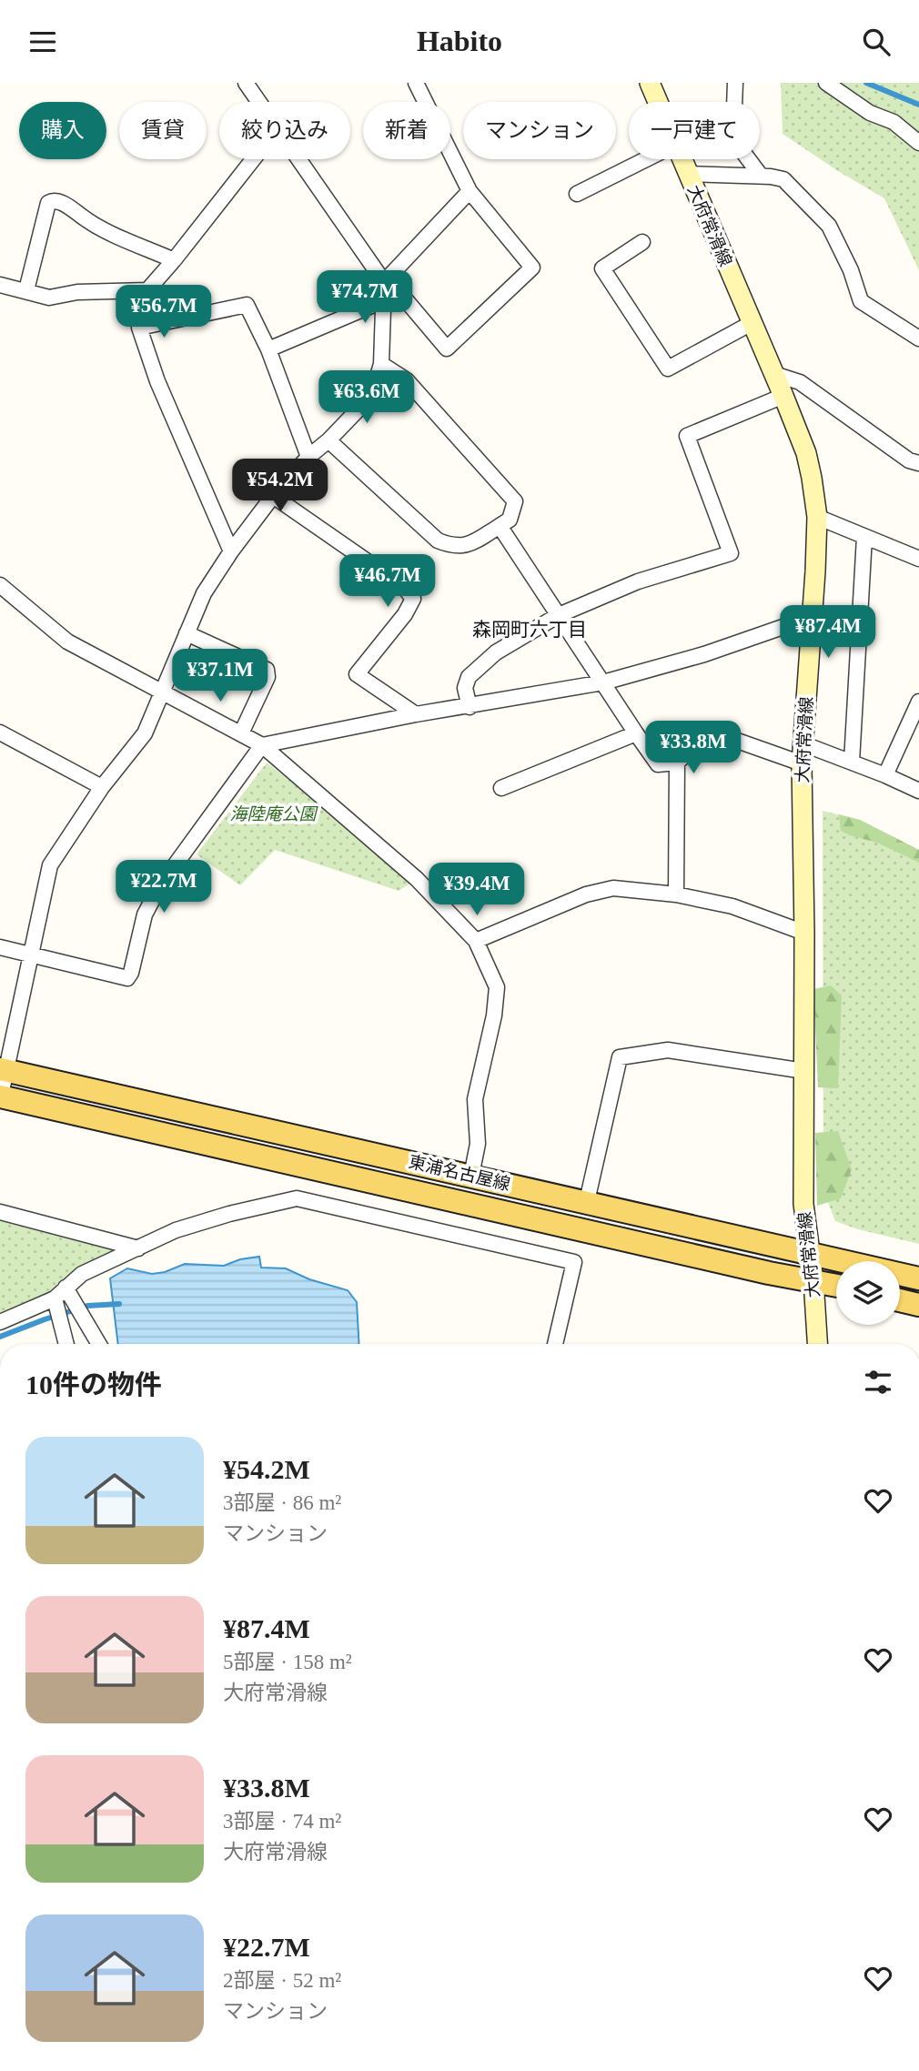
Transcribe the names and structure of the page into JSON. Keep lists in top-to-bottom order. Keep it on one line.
{"streets":{"main road":["大府常滑線","東浦名古屋線"]},"crossings":[["大府常滑線","東浦名古屋線"]],"districts":["森岡町六丁目"],"parks":["海陸庵公園"],"page":{"header":"Habito","chip":["購入","賃貸","絞り込み","新着","マンション","一戸建て"],"price":["¥74.7M","¥56.7M","¥63.6M","¥54.2M","¥46.7M","¥87.4M","¥37.1M","¥33.8M","¥22.7M","¥39.4M"],"heading":"10件の物件","list":[{"name":"¥54.2M","note":"3部屋 · 86 m² · マンション"},{"name":"¥87.4M","note":"5部屋 · 158 m² · 大府常滑線"},{"name":"¥33.8M","note":"3部屋 · 74 m² · 大府常滑線"},{"name":"¥22.7M","note":"2部屋 · 52 m² · マンション"}]}}
